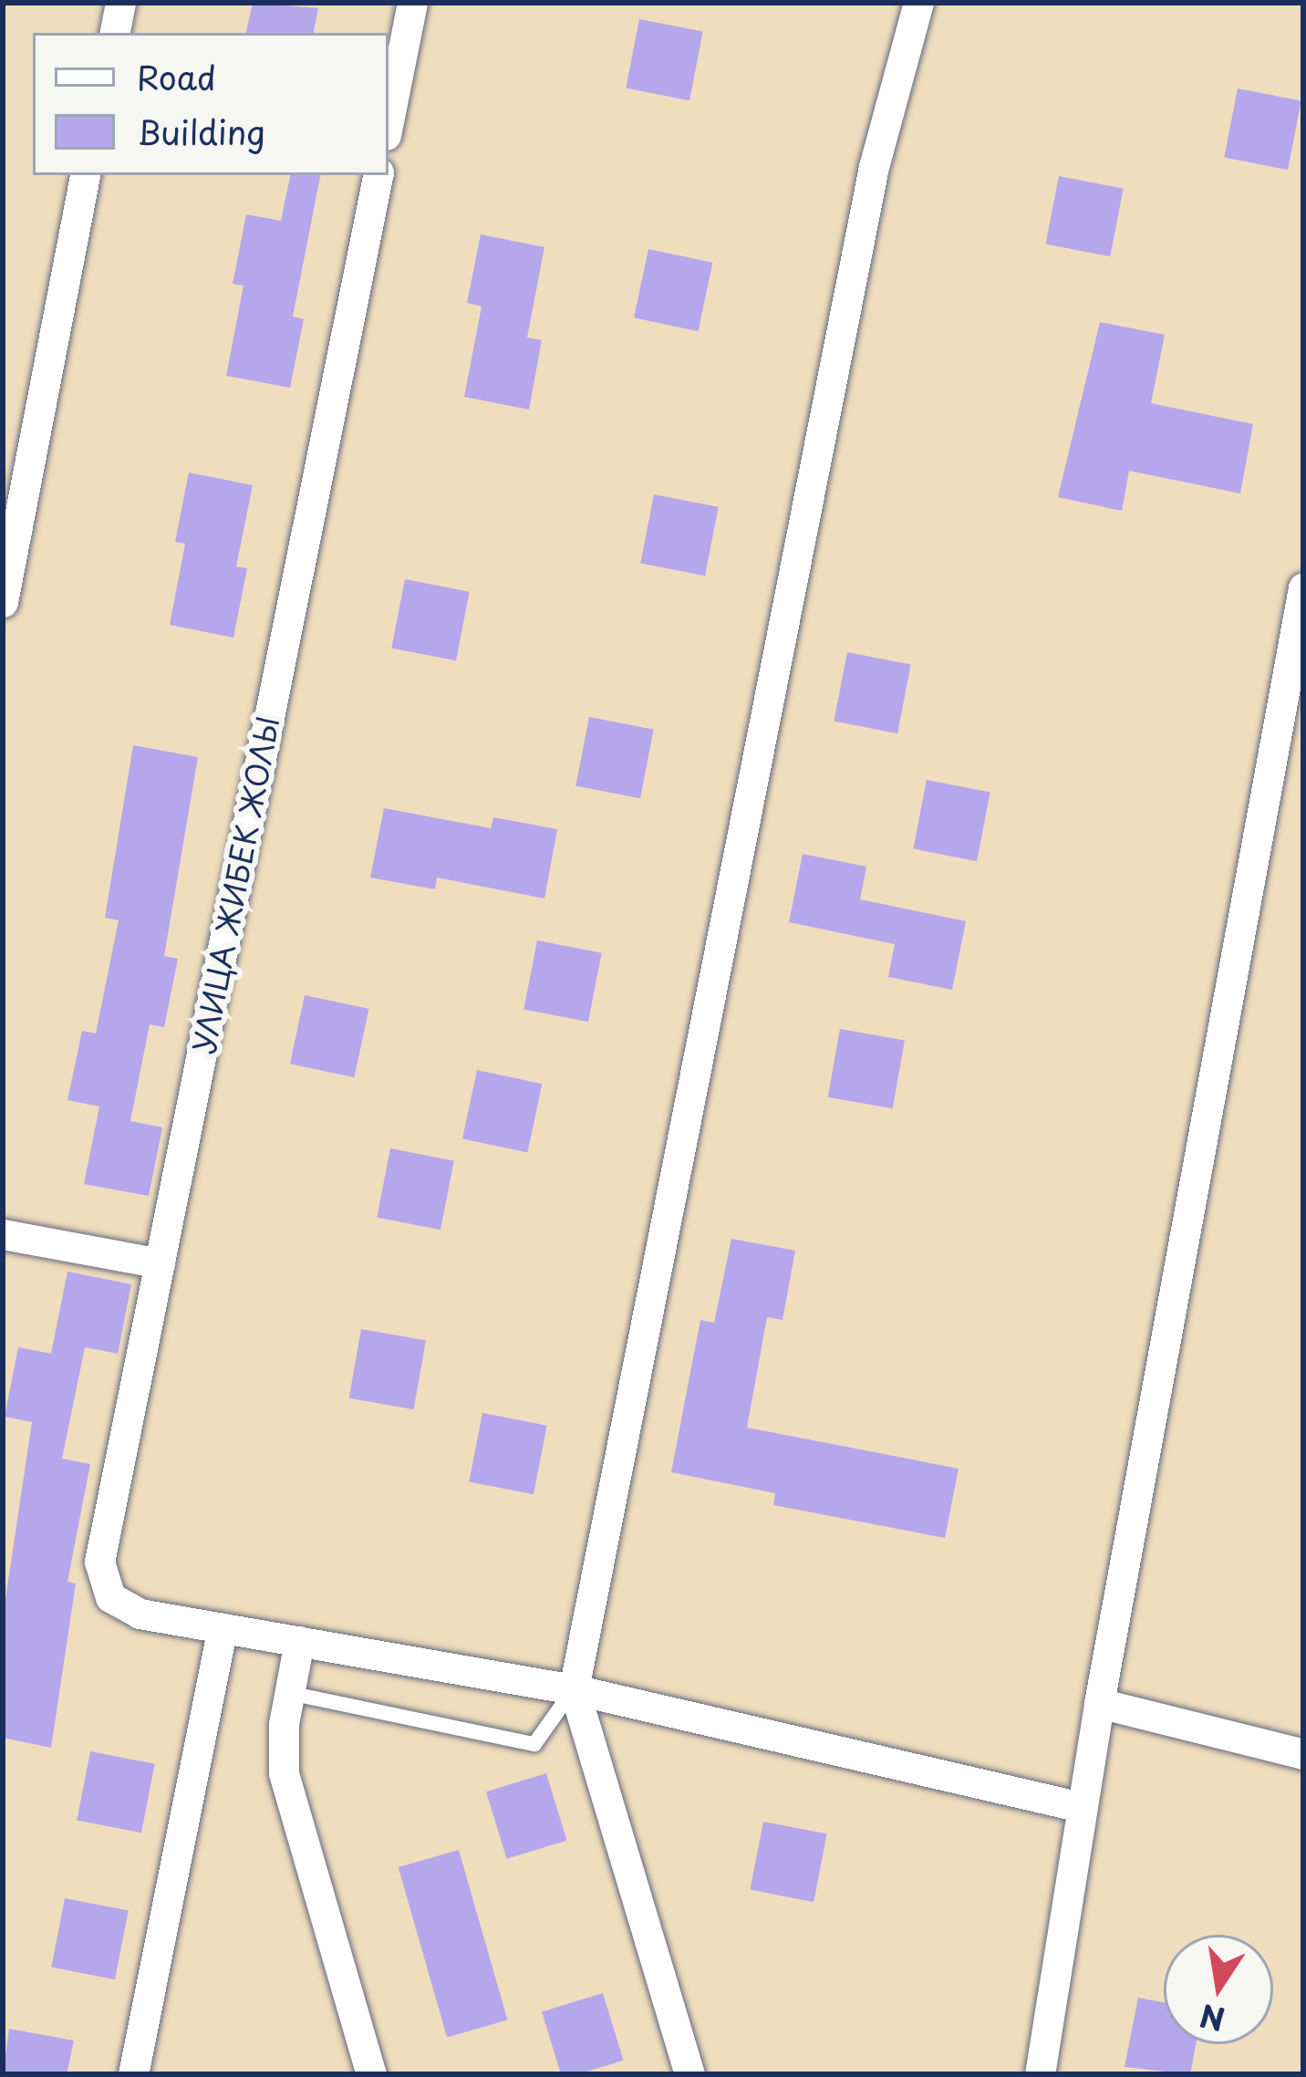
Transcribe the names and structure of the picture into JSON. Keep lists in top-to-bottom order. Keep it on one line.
{"streets":{"street":["УЛИЦА ЖИБЕК ЖОЛЫ"]},"legend":["Road","Building"],"north":"bottom"}
